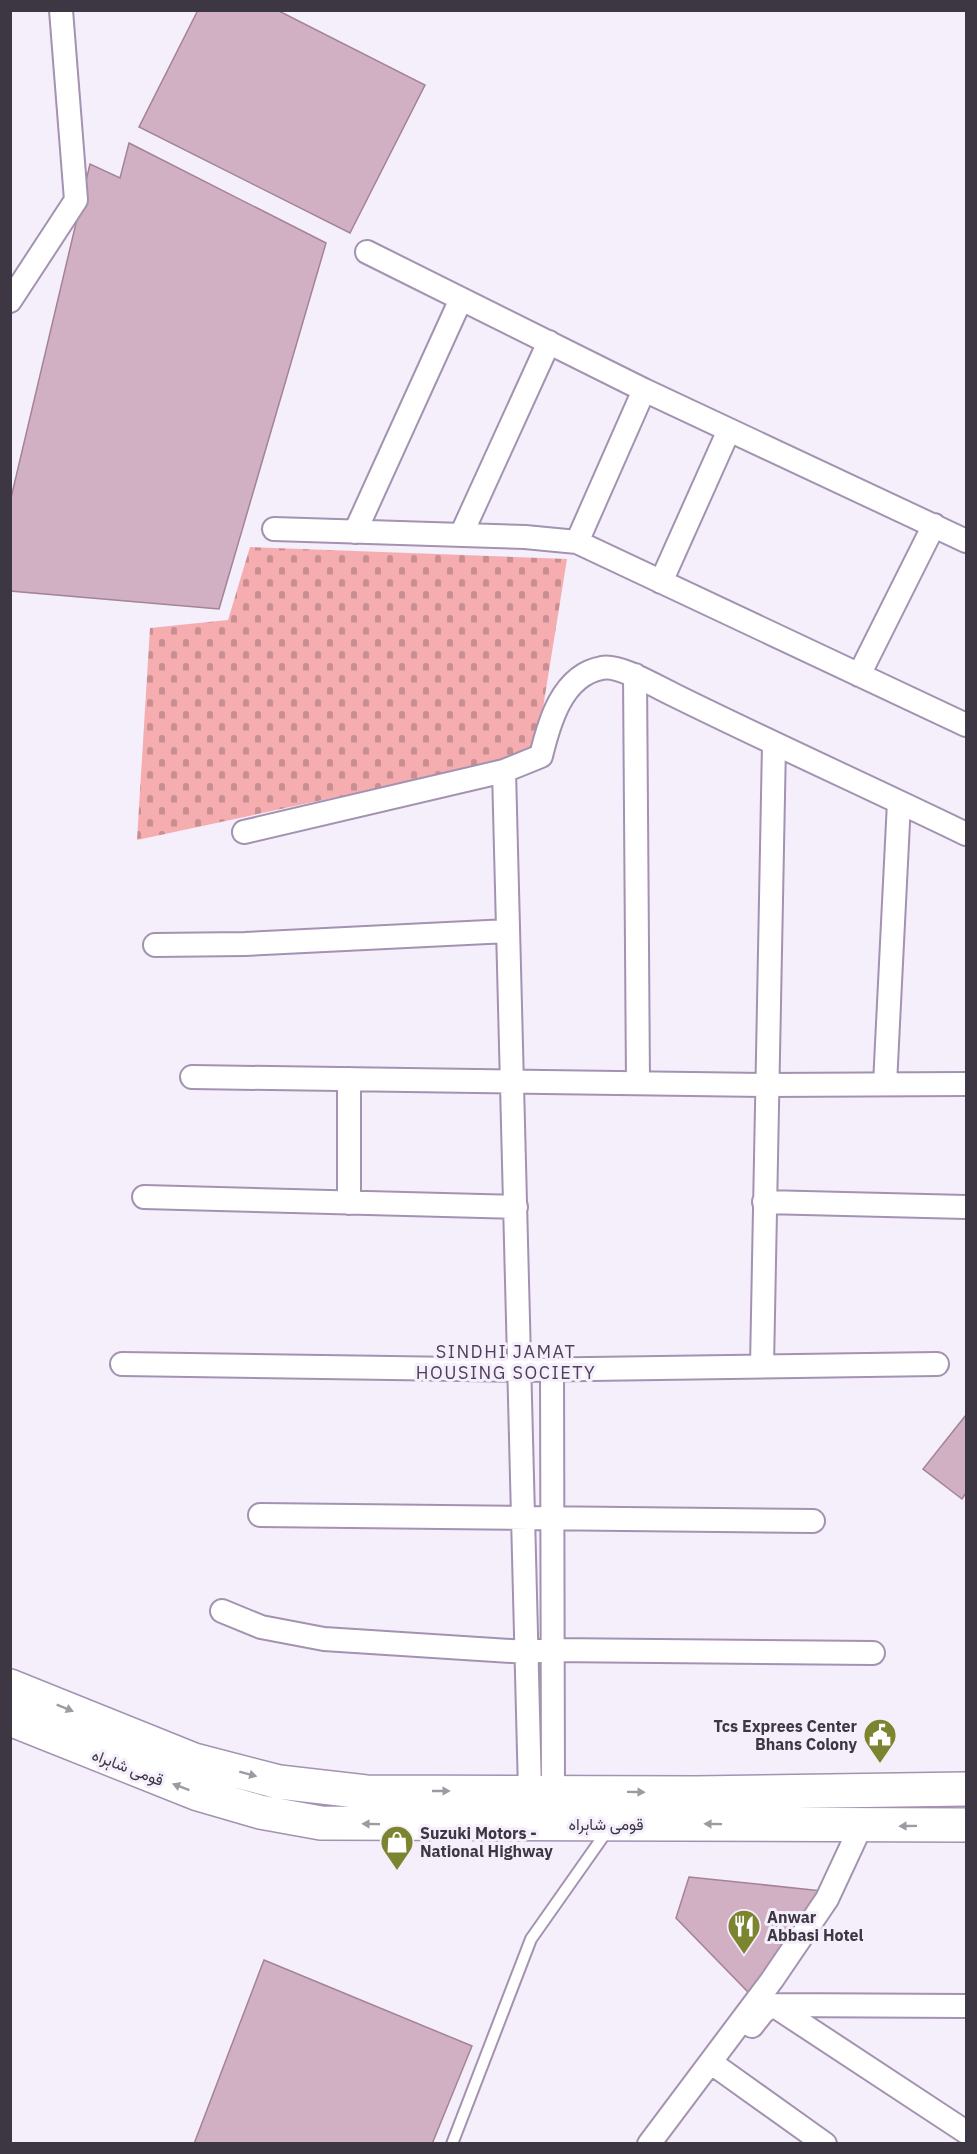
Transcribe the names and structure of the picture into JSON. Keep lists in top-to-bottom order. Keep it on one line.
{"streets":{"highway":["قومی شاہراہ"]},"districts":["SINDHI JAMAT HOUSING SOCIETY"],"places":{"public building":["Tcs Exprees Center Bhans Colony"],"shop":["Suzuki Motors - National Highway"],"restaurant":["Anwar Abbasi Hotel"]}}
